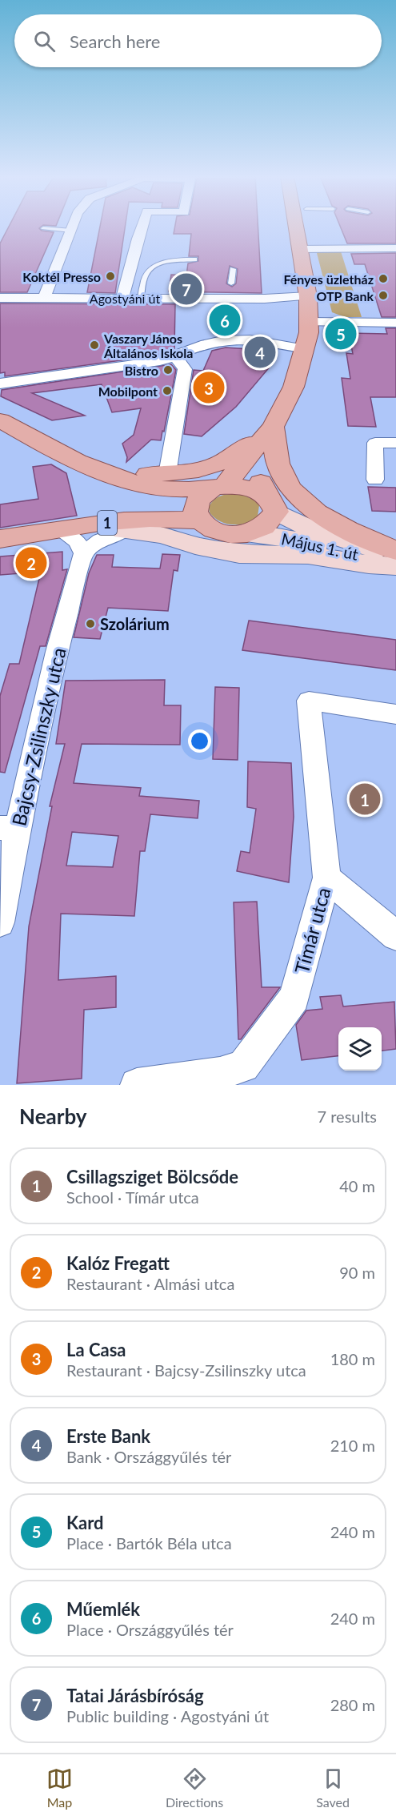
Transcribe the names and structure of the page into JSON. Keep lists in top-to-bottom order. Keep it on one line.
{"streets":{"main road":["1","Május 1. út"],"street":["Agostyáni út","Bajcsy-Zsilinszky utca","Tímár utca"]},"crossings":[["1","Május 1. út"]],"places":["Koktél Presso","Fényes üzletház","OTP Bank","Vaszary János Általános Iskola","Bistro","Mobilpont","Szolárium"],"page":{"search":"Search here","pins":["7","6","5","4","3","2","1"],"heading":["Nearby","7 results"],"list":[{"mark":"1","name":"Csillagsziget Bölcsőde","note":"School · Tímár utca","value":"40 m"},{"mark":"2","name":"Kalóz Fregatt","note":"Restaurant · Almási utca","value":"90 m"},{"mark":"3","name":"La Casa","note":"Restaurant · Bajcsy-Zsilinszky utca","value":"180 m"},{"mark":"4","name":"Erste Bank","note":"Bank · Országgyűlés tér","value":"210 m"},{"mark":"5","name":"Kard","note":"Place · Bartók Béla utca","value":"240 m"},{"mark":"6","name":"Műemlék","note":"Place · Országgyűlés tér","value":"240 m"},{"mark":"7","name":"Tatai Járásbíróság","note":"Public building · Agostyáni út","value":"280 m"}],"nav":["Map","Directions","Saved"]}}
